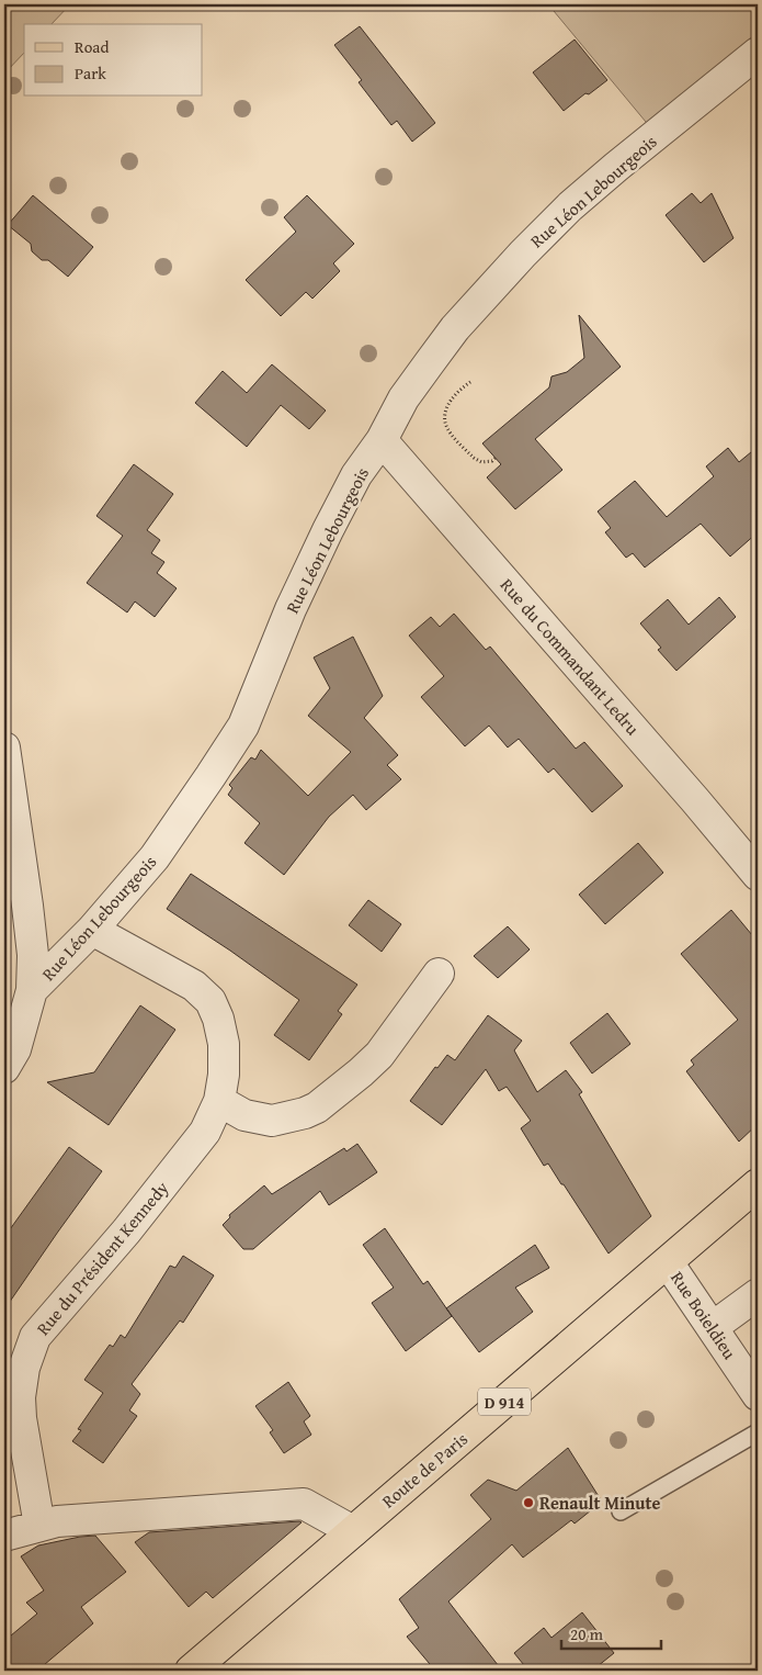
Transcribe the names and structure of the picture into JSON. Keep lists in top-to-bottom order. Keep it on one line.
{"streets":{"main road":["D 914","Route de Paris"],"street":["Rue Léon Lebourgeois","Rue du Commandant Ledru","Rue du Président Kennedy","Rue Boieldieu"]},"crossings":[["Rue Léon Lebourgeois","Rue du Commandant Ledru"],["Rue Léon Lebourgeois","Rue du Président Kennedy"],["Rue Boieldieu","Route de Paris"]],"places":["Renault Minute"],"legend":["Road","Park"],"scale_bar":"20 m"}
